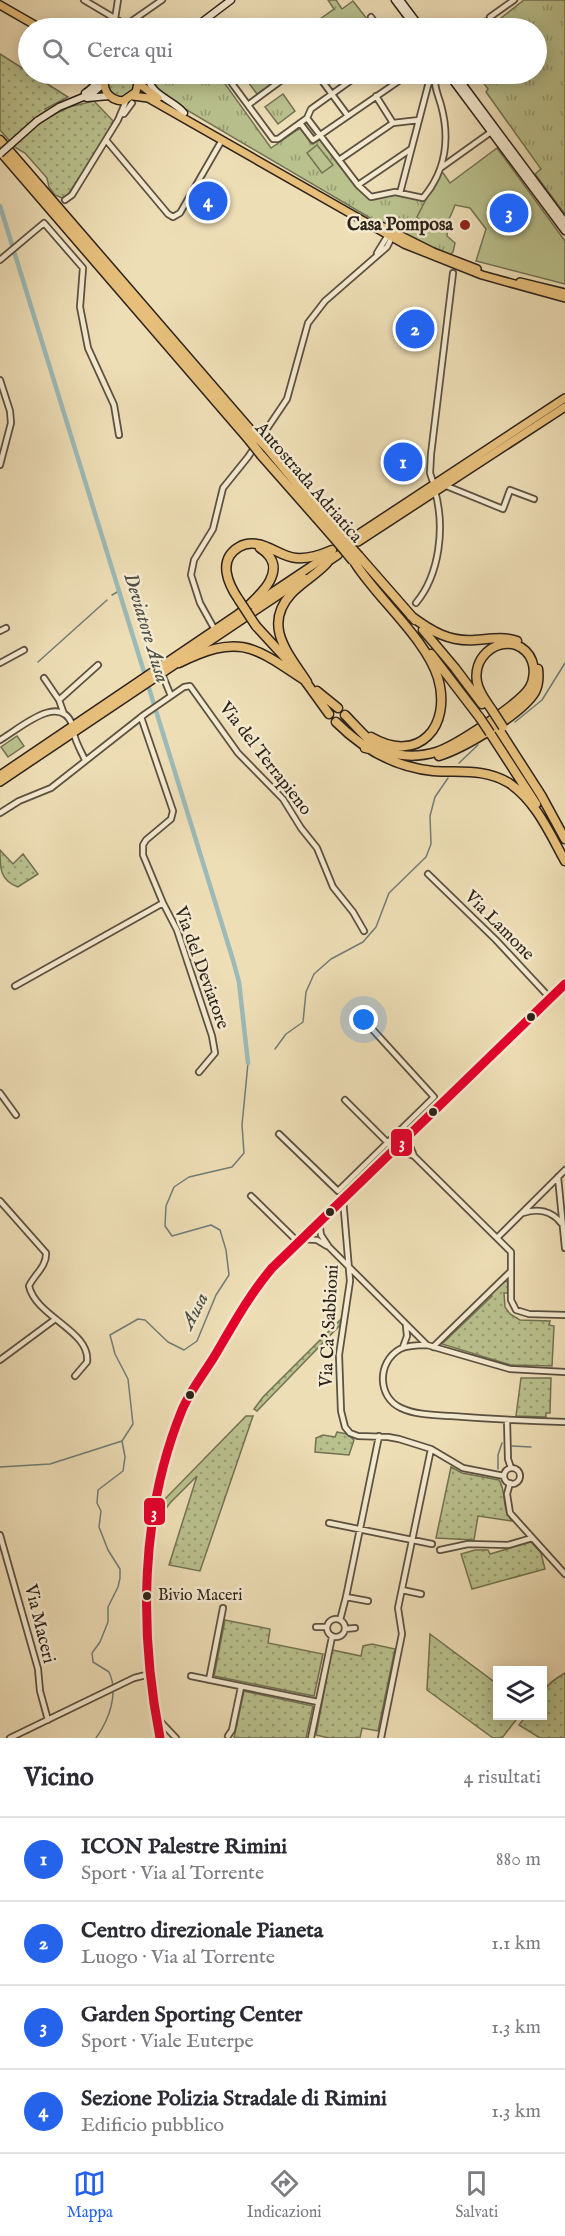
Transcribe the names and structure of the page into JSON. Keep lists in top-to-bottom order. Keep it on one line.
{"streets":{"highway":["Autostrada Adriatica"],"street":["Via del Terrapieno","Via Lamone","Via del Deviatore","Via Ca' Sabbioni","Via Maceri"]},"water":["Deviatore Ausa","Ausa"],"places":["Casa Pomposa","Bivio Maceri"],"lines":["transit line 3"],"page":{"search":"Cerca qui","pins":["4","3","2","1"],"heading":["Vicino","4 risultati"],"list":[{"mark":"1","name":"ICON Palestre Rimini","note":"Sport · Via al Torrente","value":"880 m"},{"mark":"2","name":"Centro direzionale Pianeta","note":"Luogo · Via al Torrente","value":"1.1 km"},{"mark":"3","name":"Garden Sporting Center","note":"Sport · Viale Euterpe","value":"1.3 km"},{"mark":"4","name":"Sezione Polizia Stradale di Rimini","note":"Edificio pubblico","value":"1.3 km"}],"nav":["Mappa","Indicazioni","Salvati"]}}
